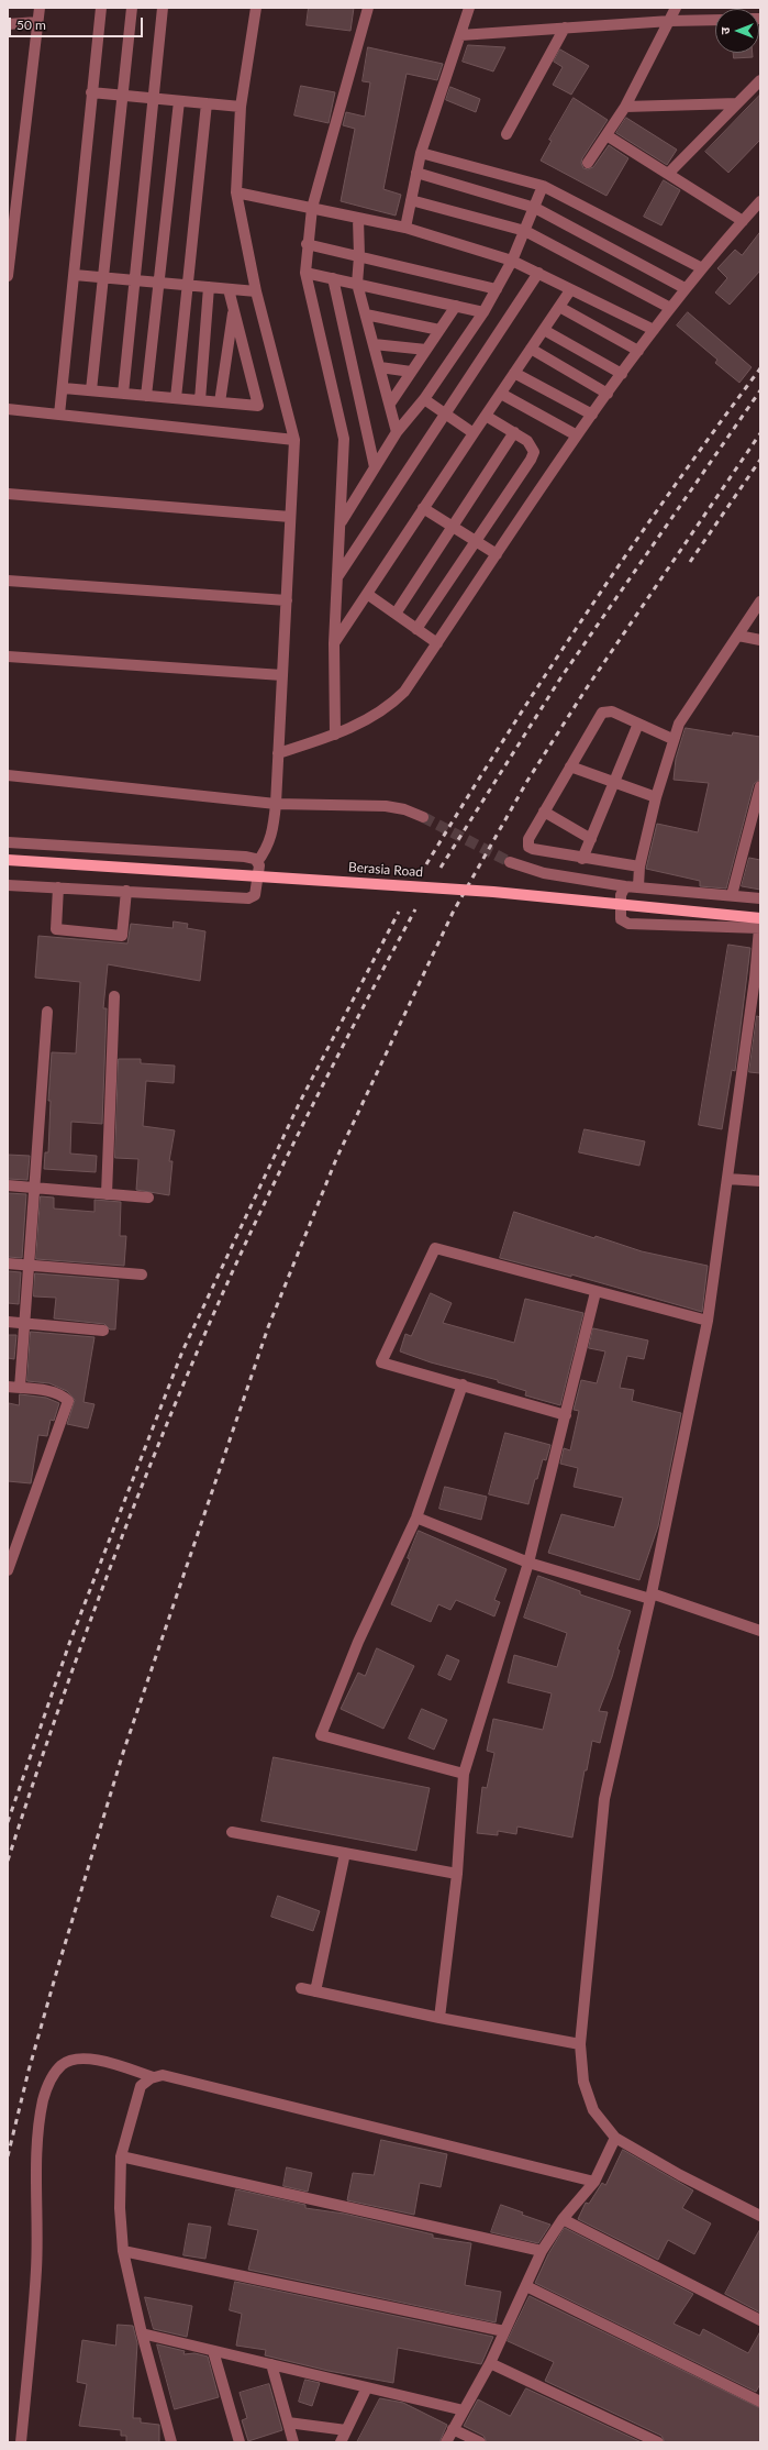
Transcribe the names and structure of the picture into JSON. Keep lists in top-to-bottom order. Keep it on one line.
{"streets":{"main road":["Berasia Road"]},"scale_bar":"50 m","north":"left"}
